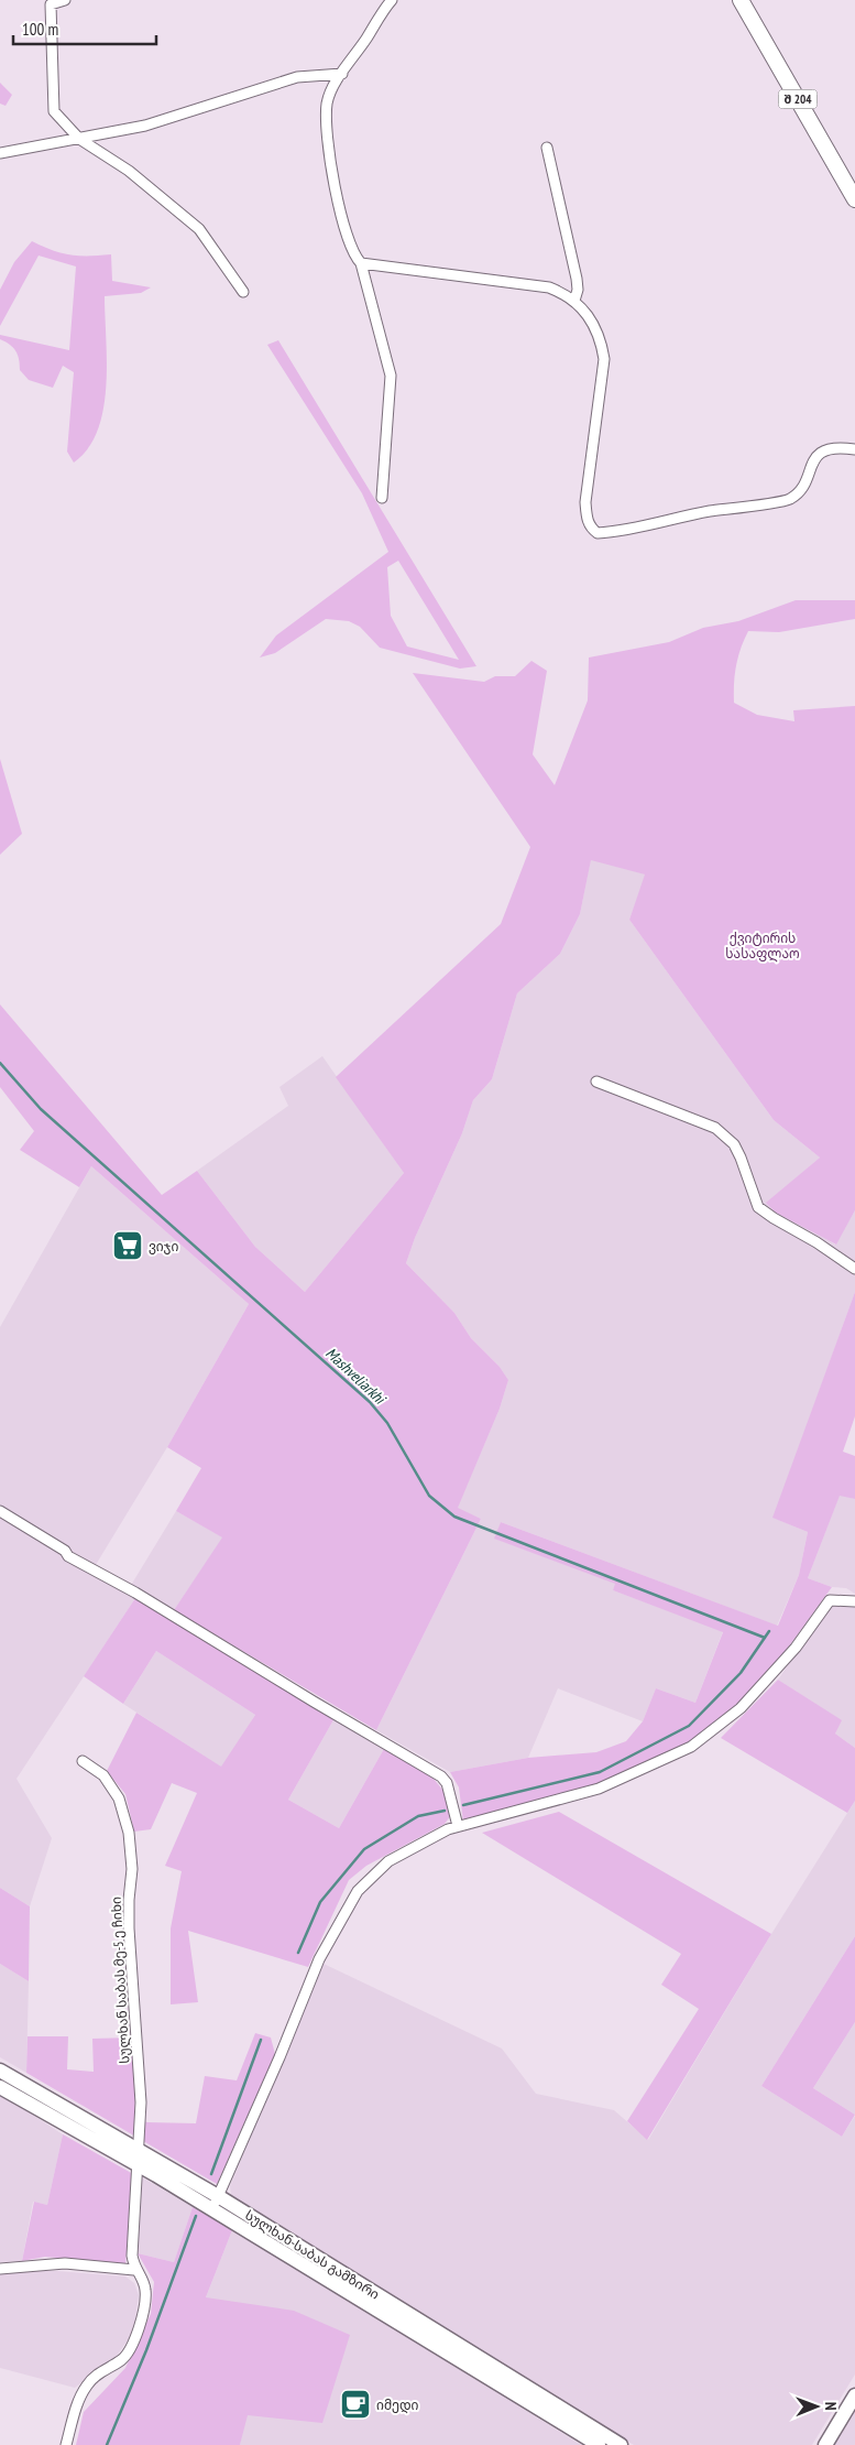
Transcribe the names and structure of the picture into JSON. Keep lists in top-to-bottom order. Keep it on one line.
{"streets":{"main road":["შ 204","სულხან-საბას გამზირი"],"street":["სულხან საბას მე-5 ე ჩიხი"]},"crossings":[["სულხან საბას მე-5 ე ჩიხი","სულხან-საბას გამზირი"]],"water":["Mashveliarkhi"],"parks":["ქვიტირის სასაფლაო"],"places":{"supermarket":["ვიჯი"],"cafe":["იმედი"]},"scale_bar":"100 m","north":"right"}
